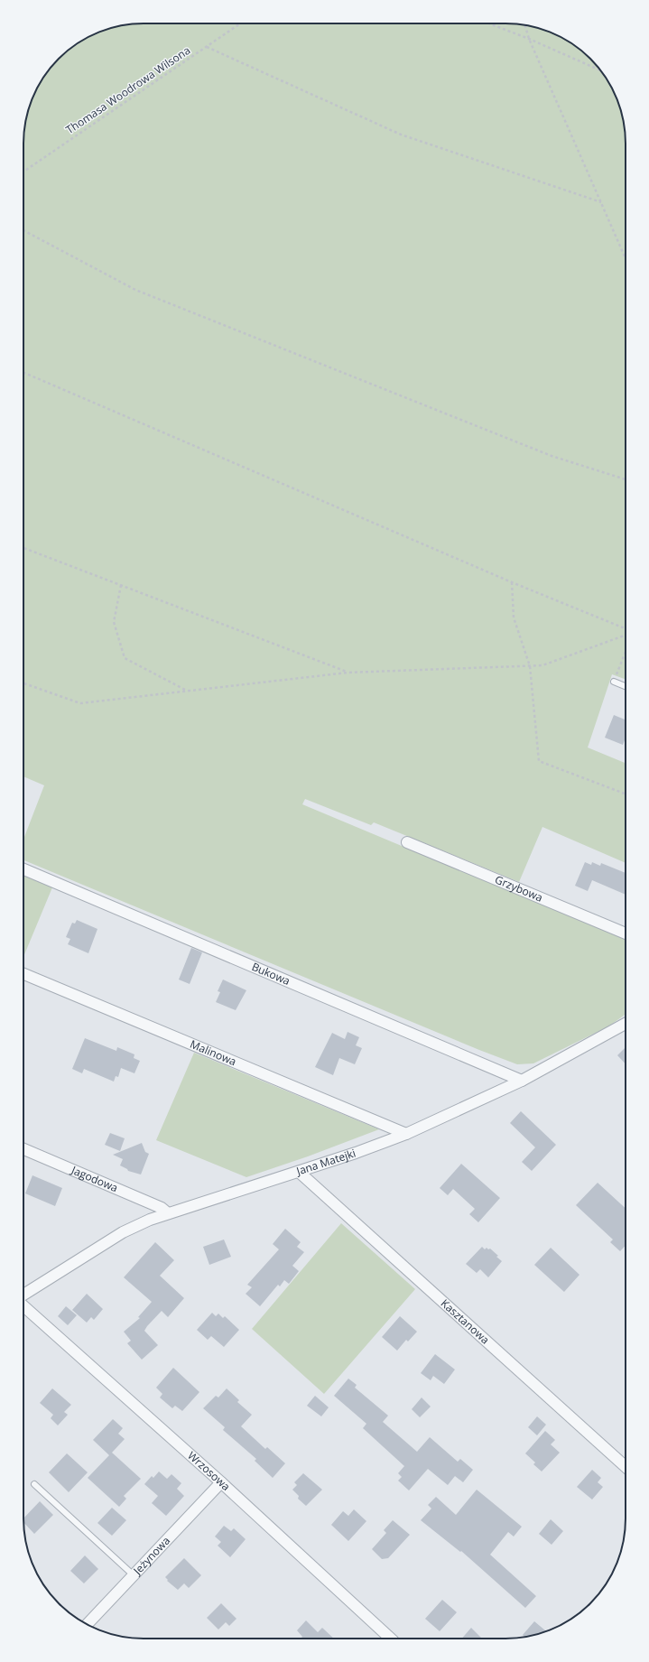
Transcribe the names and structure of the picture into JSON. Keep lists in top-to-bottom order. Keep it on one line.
{"streets":{"street":["Grzybowa","Bukowa","Malinowa","Jana Matejki","Jagodowa","Kasztanowa","Wrzosowa","Jeżynowa"],"path":["Thomasa Woodrowa Wilsona"]},"crossings":[["Bukowa","Jana Matejki"],["Malinowa","Jana Matejki"],["Jana Matejki","Jagodowa"],["Jana Matejki","Kasztanowa"],["Wrzosowa","Jeżynowa"]]}
